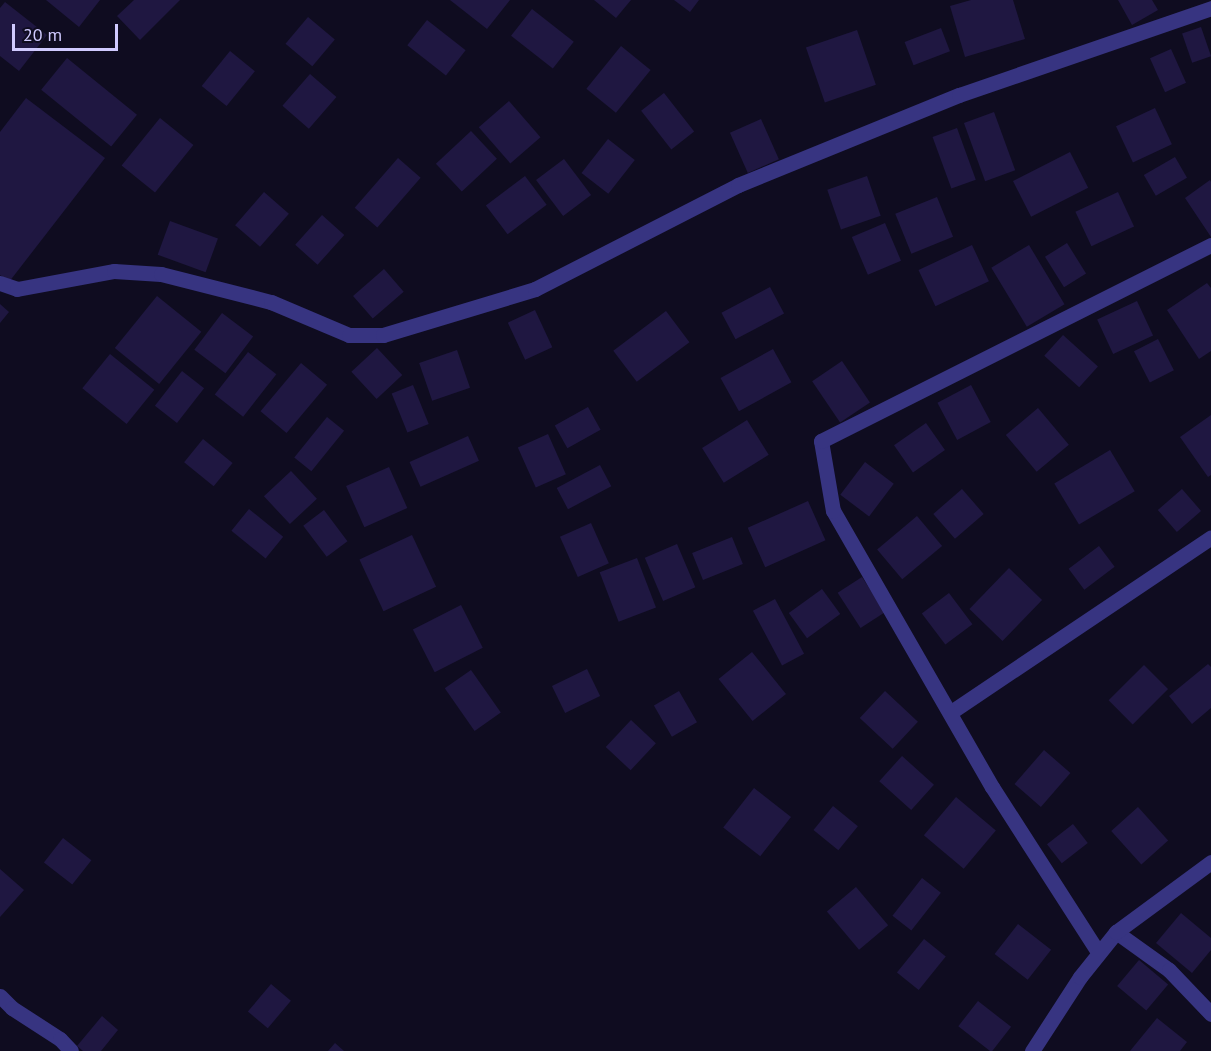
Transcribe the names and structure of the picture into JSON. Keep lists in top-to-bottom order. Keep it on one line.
{"scale_bar":"20 m"}
